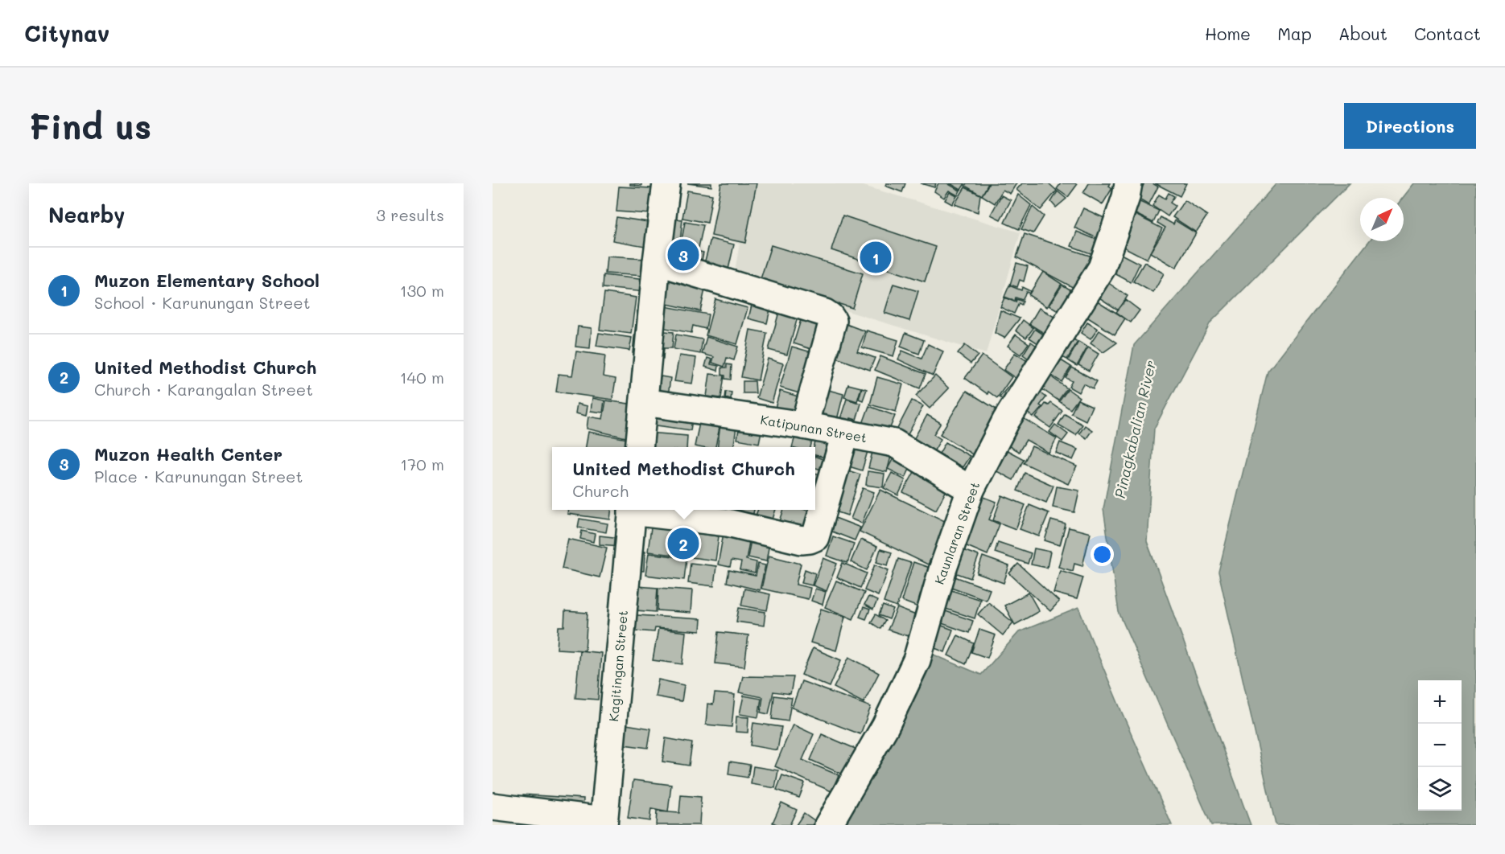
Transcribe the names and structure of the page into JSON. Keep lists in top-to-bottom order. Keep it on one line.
{"streets":{"street":["Katipunan Street","Kaunlaran Street","Kagitingan Street"]},"crossings":[["Katipunan Street","Kaunlaran Street"]],"water":["Pinagkabalian River"],"north":"top right","page":{"header":"Citynav","nav":["Home","Map","About","Contact"],"buttons":"Directions","title":"Find us","heading":["Nearby","3 results"],"pins":["3","1","2"],"list":[{"mark":"1","name":"Muzon Elementary School","note":"School · Karunungan Street","value":"130 m"},{"mark":"2","name":"United Methodist Church","note":"Church · Karangalan Street","value":"140 m"},{"mark":"3","name":"Muzon Health Center","note":"Place · Karunungan Street","value":"170 m"}],"popup":["United Methodist Church","Church"],"map_buttons":["+","−"]}}
